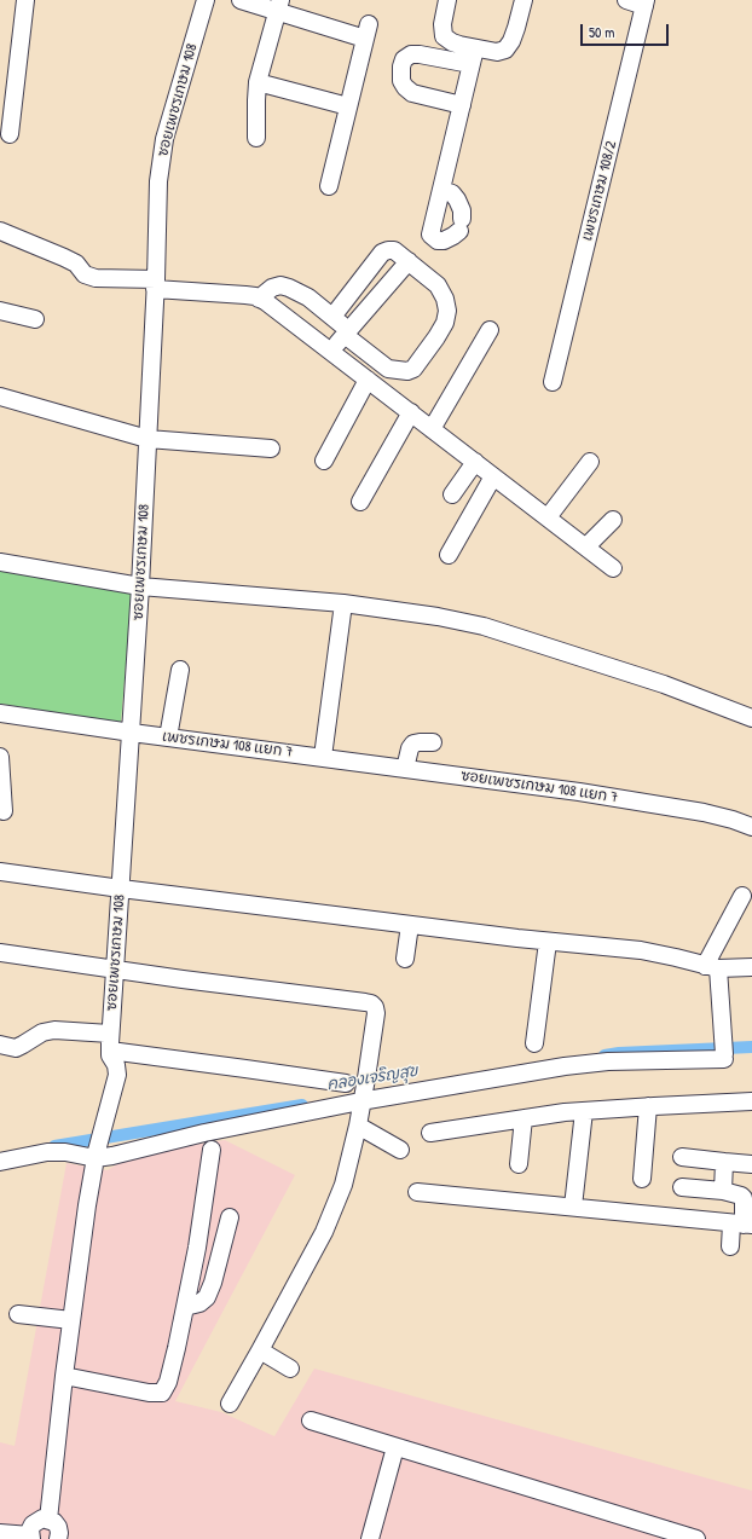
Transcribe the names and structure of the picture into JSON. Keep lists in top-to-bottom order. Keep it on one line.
{"streets":{"street":["ซอยเพชรเกษม 108","เพชรเกษม 108/2","เพชรเกษม 108 แยก 7","ซอยเพชรเกษม 108 แยก 7"]},"crossings":[["ซอยเพชรเกษม 108","เพชรเกษม 108 แยก 7"],["เพชรเกษม 108 แยก 7","ซอยเพชรเกษม 108 แยก 7"]],"water":["คลองเจริญสุข"],"scale_bar":"50 m"}
